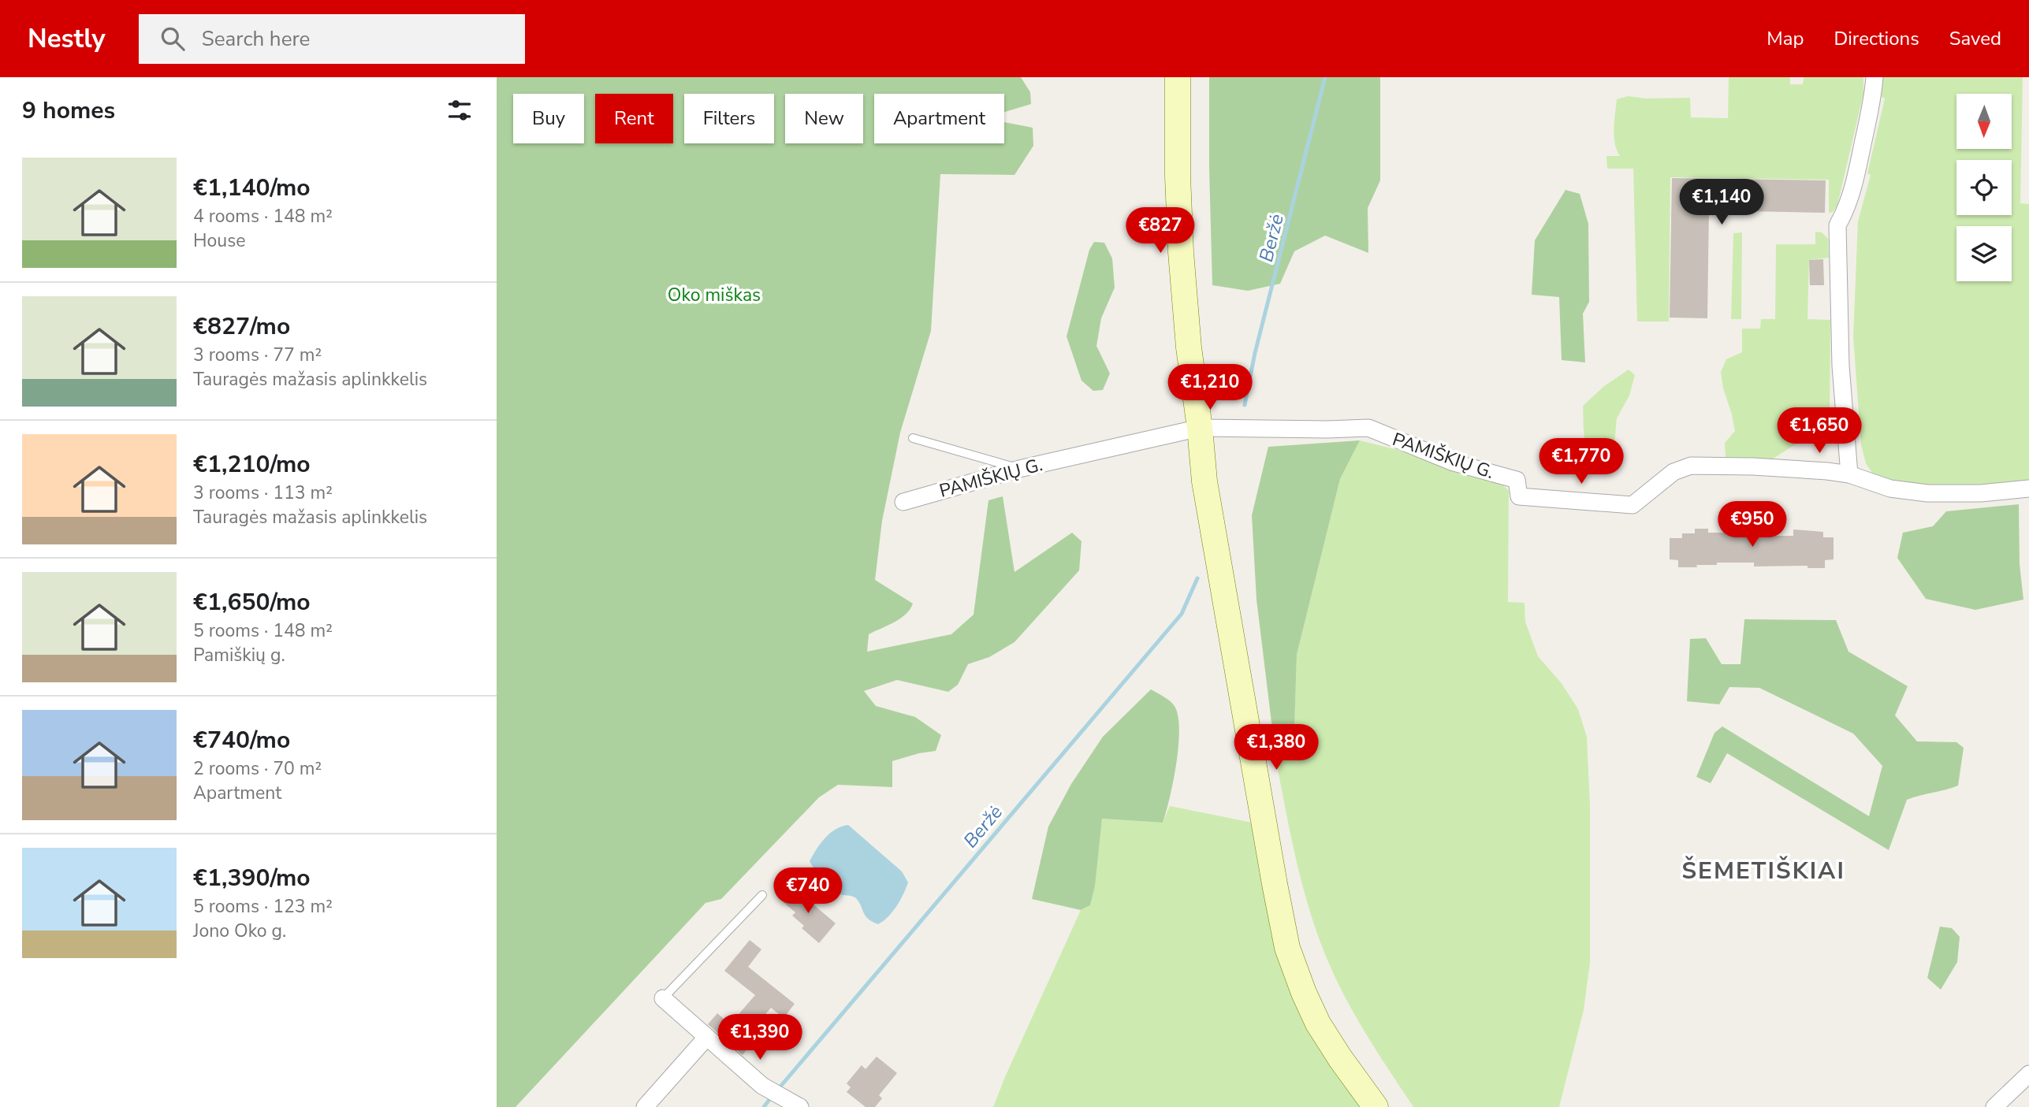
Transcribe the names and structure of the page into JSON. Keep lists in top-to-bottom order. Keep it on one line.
{"streets":{"street":["PAMIŠKIŲ G."]},"districts":["ŠEMETIŠKIAI"],"water":["Beržė"],"parks":["Oko miškas"],"north":"bottom","page":{"header":"Nestly","search":"Search here","nav":["Map","Directions","Saved"],"heading":"9 homes","chip":["Buy","Rent","Filters","New","Apartment"],"list":[{"name":"€1,140/mo","note":"4 rooms · 148 m² · House"},{"name":"€827/mo","note":"3 rooms · 77 m² · Tauragės mažasis aplinkkelis"},{"name":"€1,210/mo","note":"3 rooms · 113 m² · Tauragės mažasis aplinkkelis"},{"name":"€1,650/mo","note":"5 rooms · 148 m² · Pamiškių g."},{"name":"€740/mo","note":"2 rooms · 70 m² · Apartment"},{"name":"€1,390/mo","note":"5 rooms · 123 m² · Jono Oko g."}],"price":["€1,140","€827","€1,210","€1,650","€1,770","€950","€1,380","€740","€1,390"]}}
